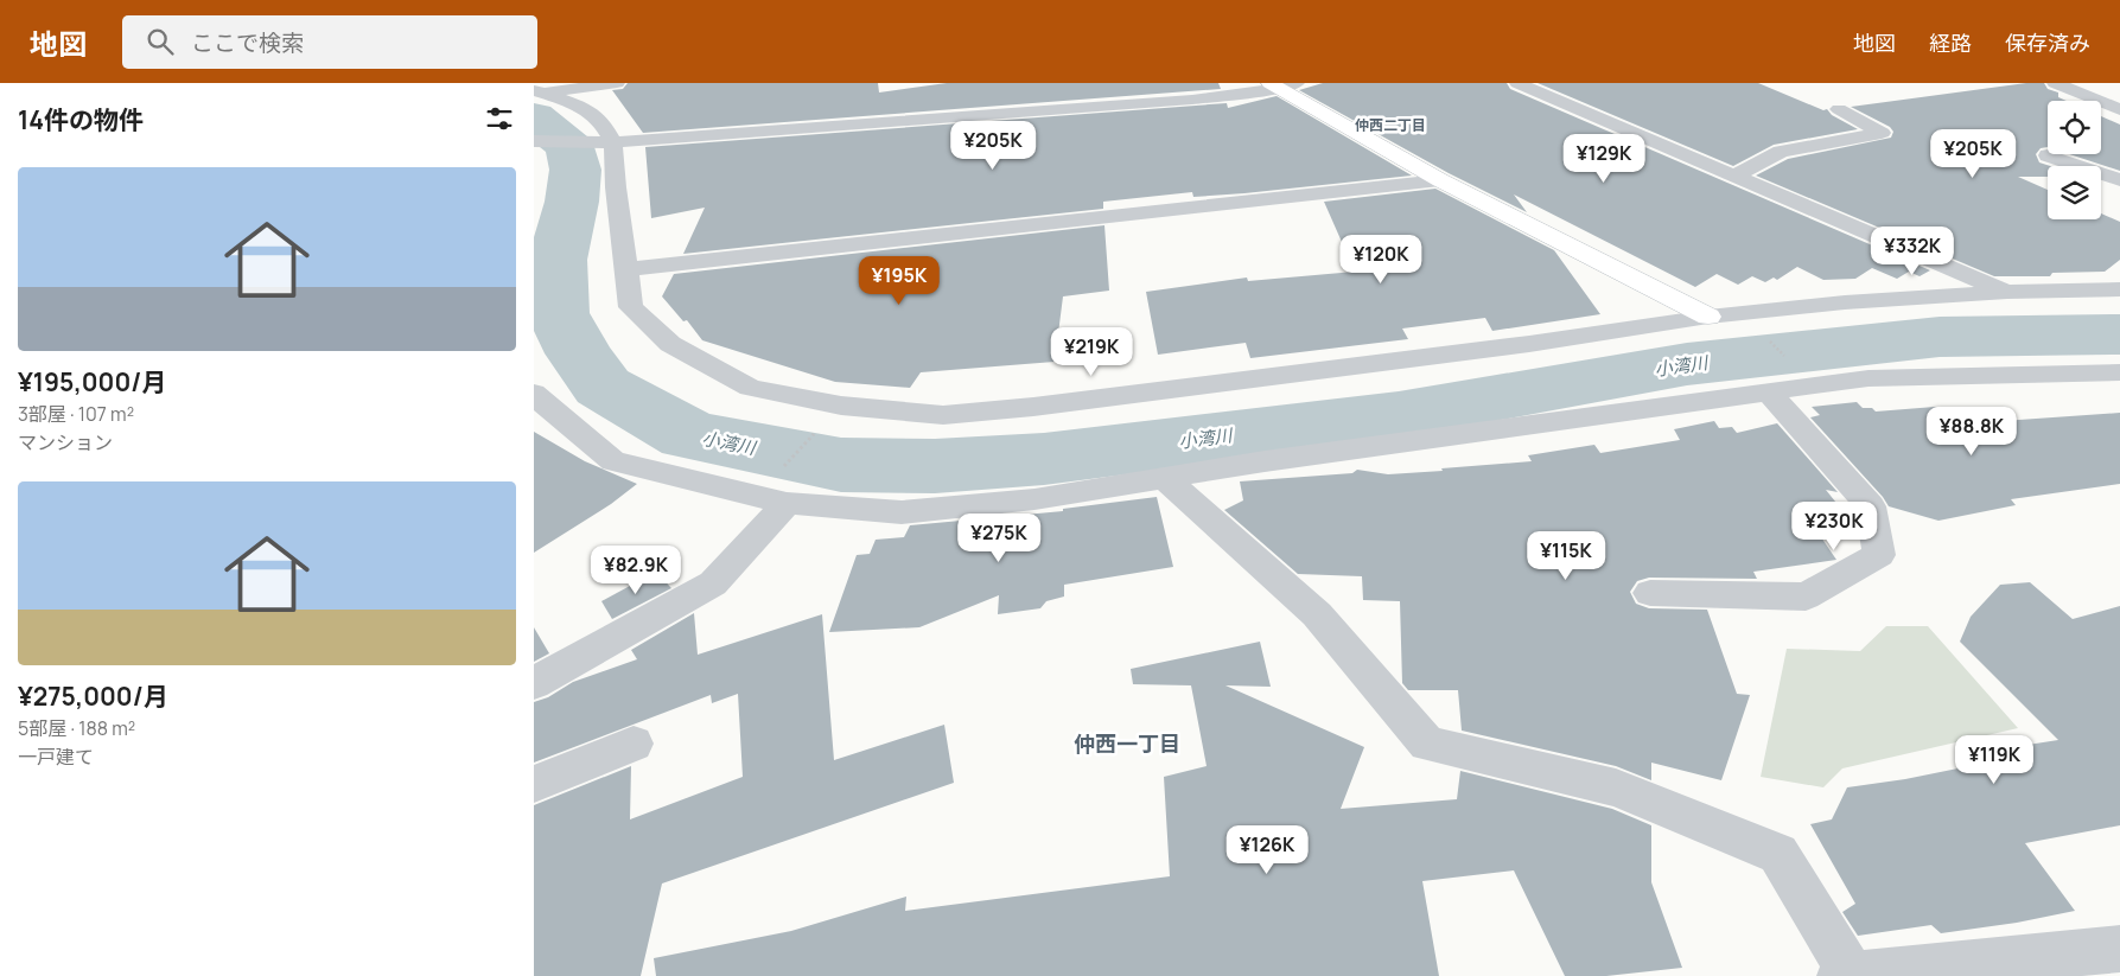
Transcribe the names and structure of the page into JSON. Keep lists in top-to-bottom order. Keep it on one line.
{"districts":["仲西二丁目","仲西一丁目"],"water":["小湾川"],"page":{"header":"地図","search":"ここで検索","nav":["地図","経路","保存済み"],"heading":"14件の物件","price":["¥205K","¥205K","¥129K","¥332K","¥120K","¥195K","¥219K","¥88.8K","¥230K","¥275K","¥115K","¥82.9K","¥119K","¥126K"],"list":[{"name":"¥195,000/月","note":"3部屋 · 107 m² · マンション"},{"name":"¥275,000/月","note":"5部屋 · 188 m² · 一戸建て"}]}}
